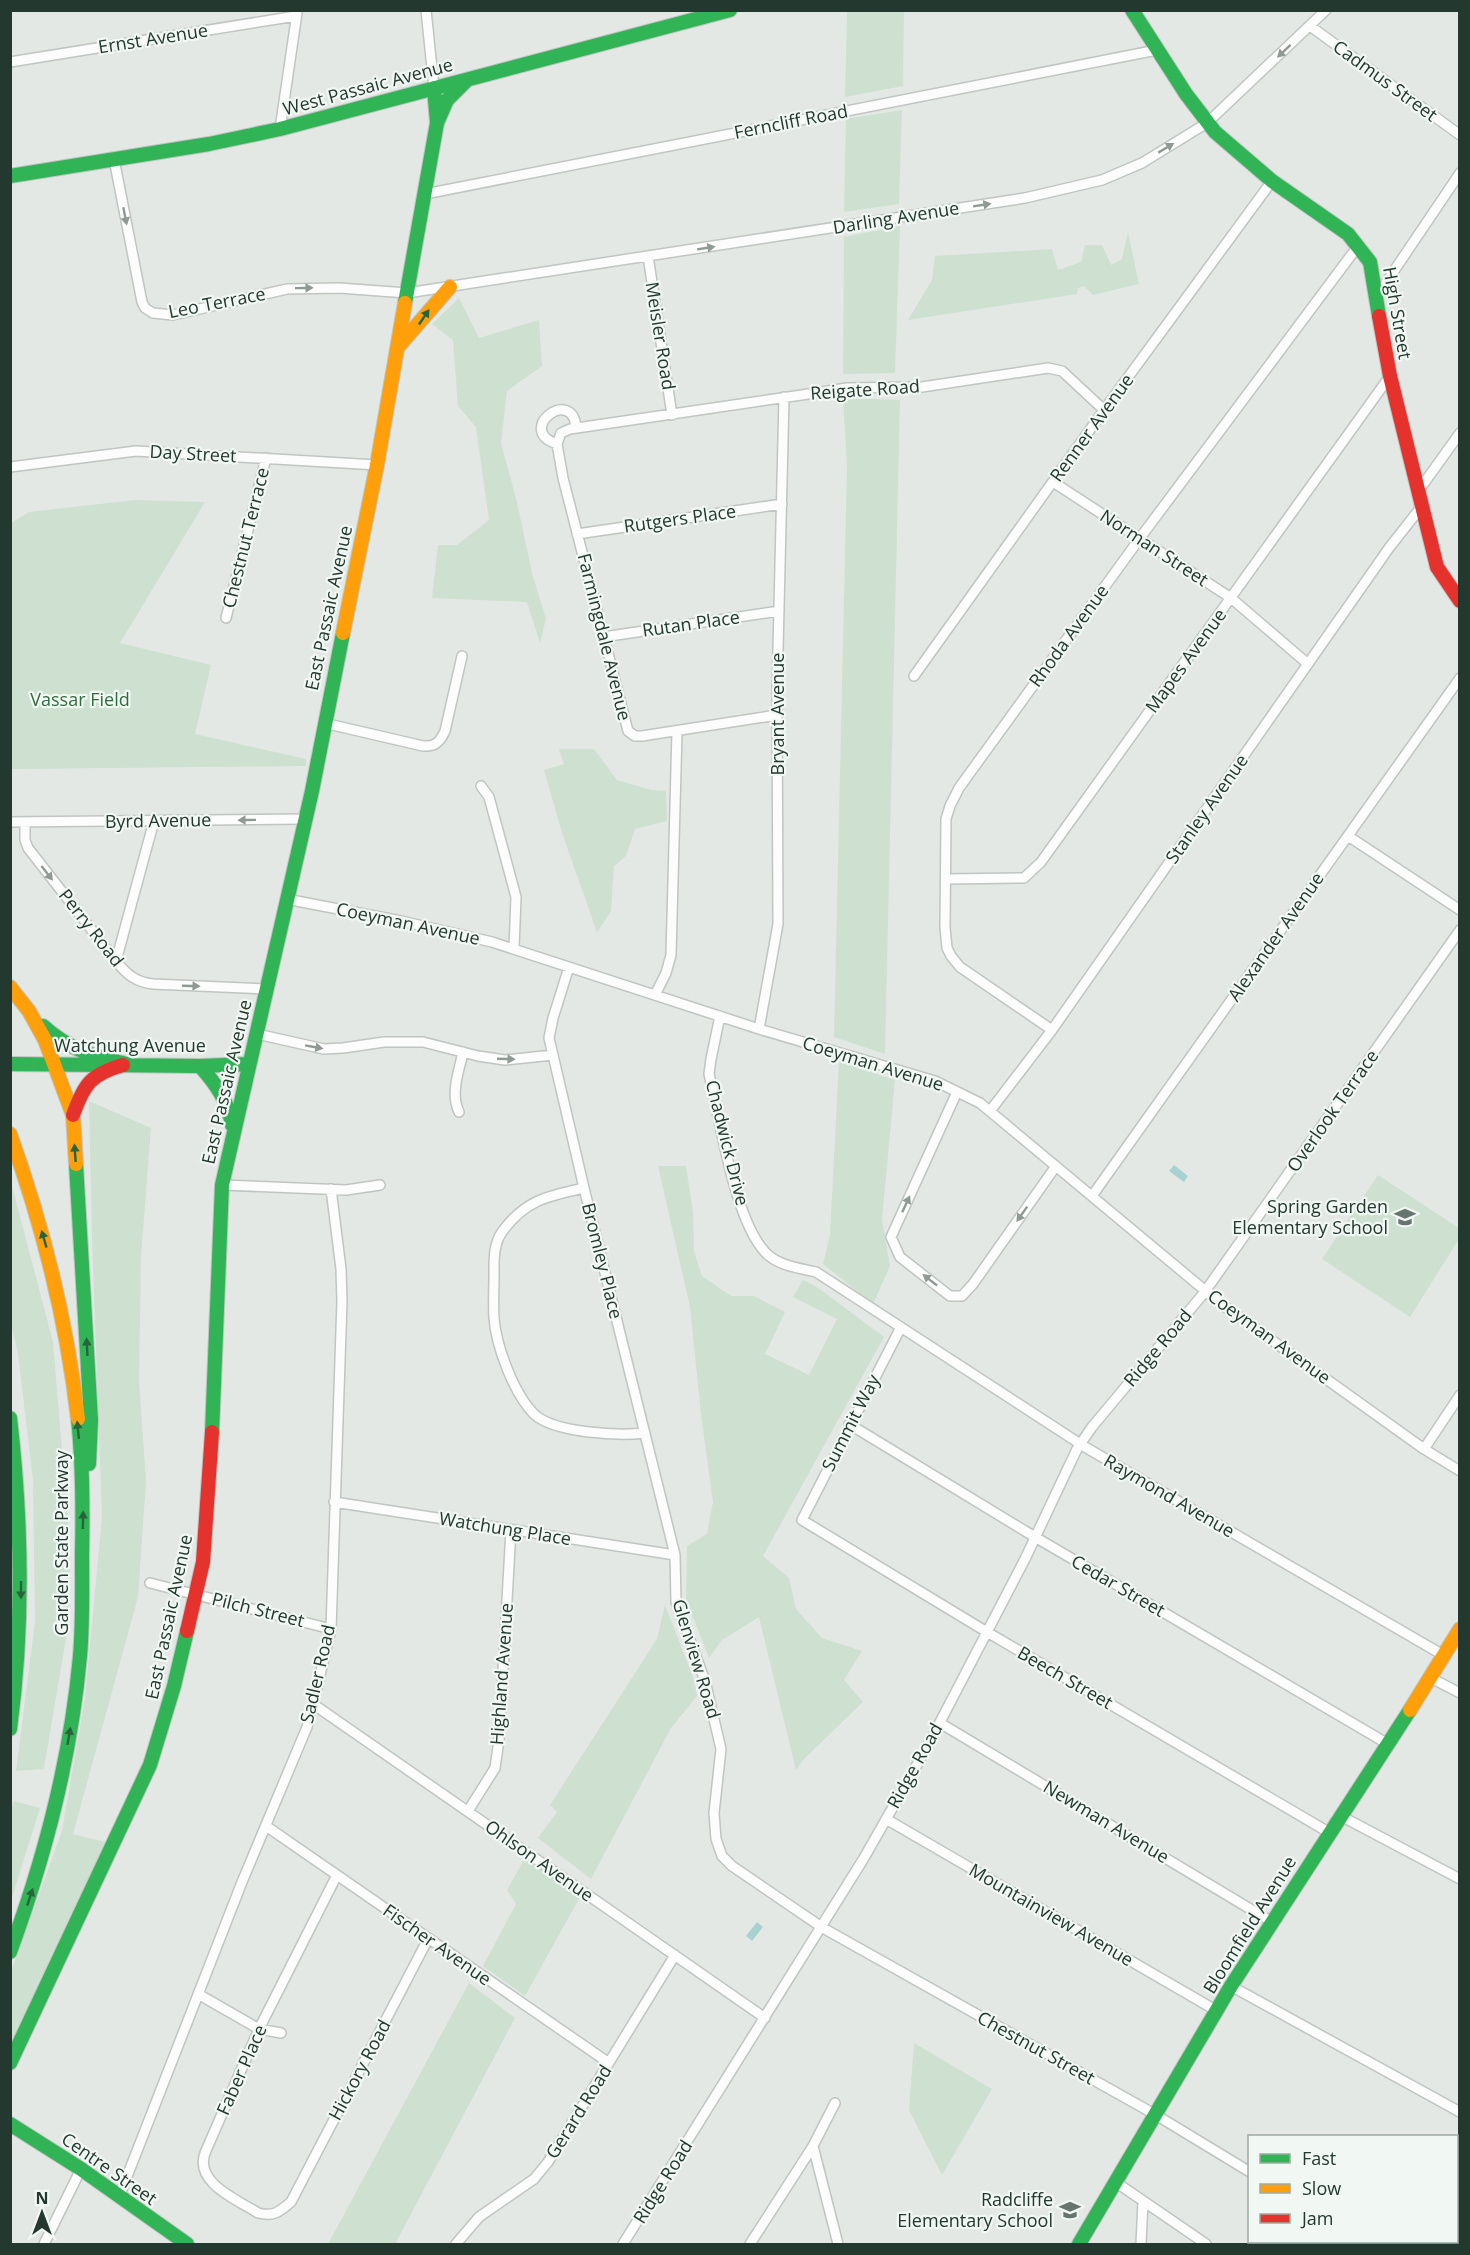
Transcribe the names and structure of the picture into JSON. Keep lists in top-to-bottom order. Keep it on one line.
{"streets":{"main road":["West Passaic Avenue","High Street","East Passaic Avenue","Watchung Avenue","Garden State Parkway","Bloomfield Avenue","Centre Street"],"street":["Ernst Avenue","Cadmus Street","Ferncliff Road","Darling Avenue","Leo Terrace","Meisler Road","Reigate Road","Renner Avenue","Day Street","Rutgers Place","Chestnut Terrace","Norman Street","Rutan Place","Rhoda Avenue","Farmingdale Avenue","Mapes Avenue","Bryant Avenue","Stanley Avenue","Byrd Avenue","Coeyman Avenue","Perry Road","Alexander Avenue","Overlook Terrace","Chadwick Drive","Bromley Place","Ridge Road","Summit Way","Raymond Avenue","Watchung Place","Cedar Street","Pilch Street","Glenview Road","Sadler Road","Highland Avenue","Beech Street","Newman Avenue","Ohlson Avenue","Mountainview Avenue","Fischer Avenue","Chestnut Street","Faber Place","Hickory Road","Gerard Road"]},"crossings":[["Cadmus Street","Darling Avenue"],["West Passaic Avenue","Leo Terrace"],["West Passaic Avenue","East Passaic Avenue"],["Ferncliff Road","High Street"],["Ferncliff Road","East Passaic Avenue"],["Darling Avenue","Leo Terrace"],["Darling Avenue","High Street"],["Darling Avenue","Meisler Road"],["Darling Avenue","East Passaic Avenue"],["Leo Terrace","East Passaic Avenue"],["High Street","Renner Avenue"],["High Street","Rhoda Avenue"],["High Street","Mapes Avenue"],["High Street","Stanley Avenue"],["Meisler Road","Reigate Road"],["Reigate Road","Renner Avenue"],["Reigate Road","Bryant Avenue"],["Renner Avenue","Norman Street"],["Day Street","Chestnut Terrace"],["Day Street","East Passaic Avenue"],["Rutgers Place","Farmingdale Avenue"],["Rutgers Place","Bryant Avenue"],["Norman Street","Rhoda Avenue"],["Norman Street","Mapes Avenue"],["Norman Street","Stanley Avenue"],["East Passaic Avenue","Byrd Avenue"],["East Passaic Avenue","Coeyman Avenue"],["East Passaic Avenue","Perry Road"],["East Passaic Avenue","Watchung Avenue"],["East Passaic Avenue","Pilch Street"],["Rutan Place","Farmingdale Avenue"],["Rutan Place","Bryant Avenue"],["Rhoda Avenue","Mapes Avenue"],["Rhoda Avenue","Stanley Avenue"],["Farmingdale Avenue","Bryant Avenue"],["Bryant Avenue","Coeyman Avenue"],["Stanley Avenue","Coeyman Avenue"],["Byrd Avenue","Perry Road"],["Coeyman Avenue","Alexander Avenue"],["Coeyman Avenue","Overlook Terrace"],["Coeyman Avenue","Chadwick Drive"],["Coeyman Avenue","Bromley Place"],["Coeyman Avenue","Ridge Road"],["Overlook Terrace","Ridge Road"],["Chadwick Drive","Summit Way"],["Chadwick Drive","Raymond Avenue"],["Bromley Place","Watchung Place"],["Bromley Place","Glenview Road"],["Ridge Road","Raymond Avenue"],["Ridge Road","Cedar Street"],["Ridge Road","Glenview Road"],["Ridge Road","Beech Street"],["Ridge Road","Newman Avenue"],["Ridge Road","Ohlson Avenue"],["Ridge Road","Mountainview Avenue"],["Ridge Road","Chestnut Street"],["Summit Way","Raymond Avenue"],["Summit Way","Cedar Street"],["Summit Way","Beech Street"],["Raymond Avenue","Bloomfield Avenue"],["Watchung Place","Glenview Road"],["Watchung Place","Sadler Road"],["Watchung Place","Highland Avenue"],["Cedar Street","Bloomfield Avenue"],["Pilch Street","Sadler Road"],["Glenview Road","Chestnut Street"],["Sadler Road","Ohlson Avenue"],["Sadler Road","Fischer Avenue"],["Sadler Road","Centre Street"],["Highland Avenue","Ohlson Avenue"],["Beech Street","Bloomfield Avenue"],["Newman Avenue","Bloomfield Avenue"],["Ohlson Avenue","Gerard Road"],["Mountainview Avenue","Bloomfield Avenue"],["Bloomfield Avenue","Chestnut Street"],["Fischer Avenue","Faber Place"],["Fischer Avenue","Hickory Road"],["Fischer Avenue","Gerard Road"],["Faber Place","Hickory Road"]],"one_way":["Byrd Avenue","Perry Road"],"parks":["Vassar Field"],"places":{"school or university":["Spring Garden Elementary School","Radcliffe Elementary School"]},"legend":["Fast","Slow","Jam"],"north":"top"}
